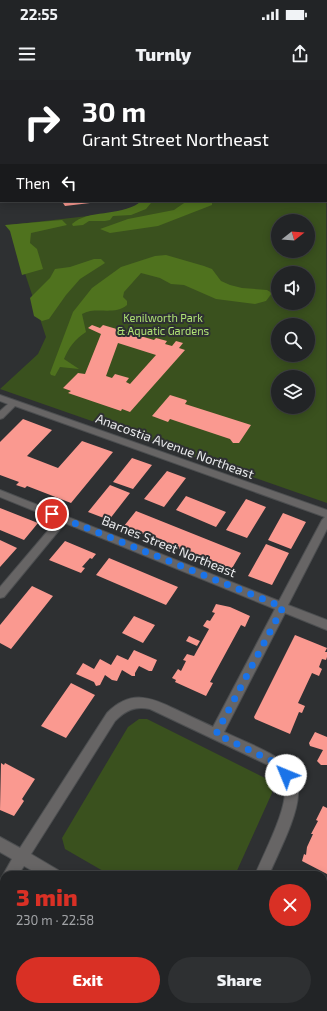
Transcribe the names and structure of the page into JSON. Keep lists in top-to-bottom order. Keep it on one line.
{"streets":{"street":["Anacostia Avenue Northeast","Barnes Street Northeast"]},"parks":["Kenilworth Park & Aquatic Gardens"],"north":"right","page":{"status":"22:55","header":"Turnly","turn":["30 m","Grant Street Northeast"],"then":"Then","heading":["3 min","230 m · 22:58"],"buttons":["Exit","Share"]}}
